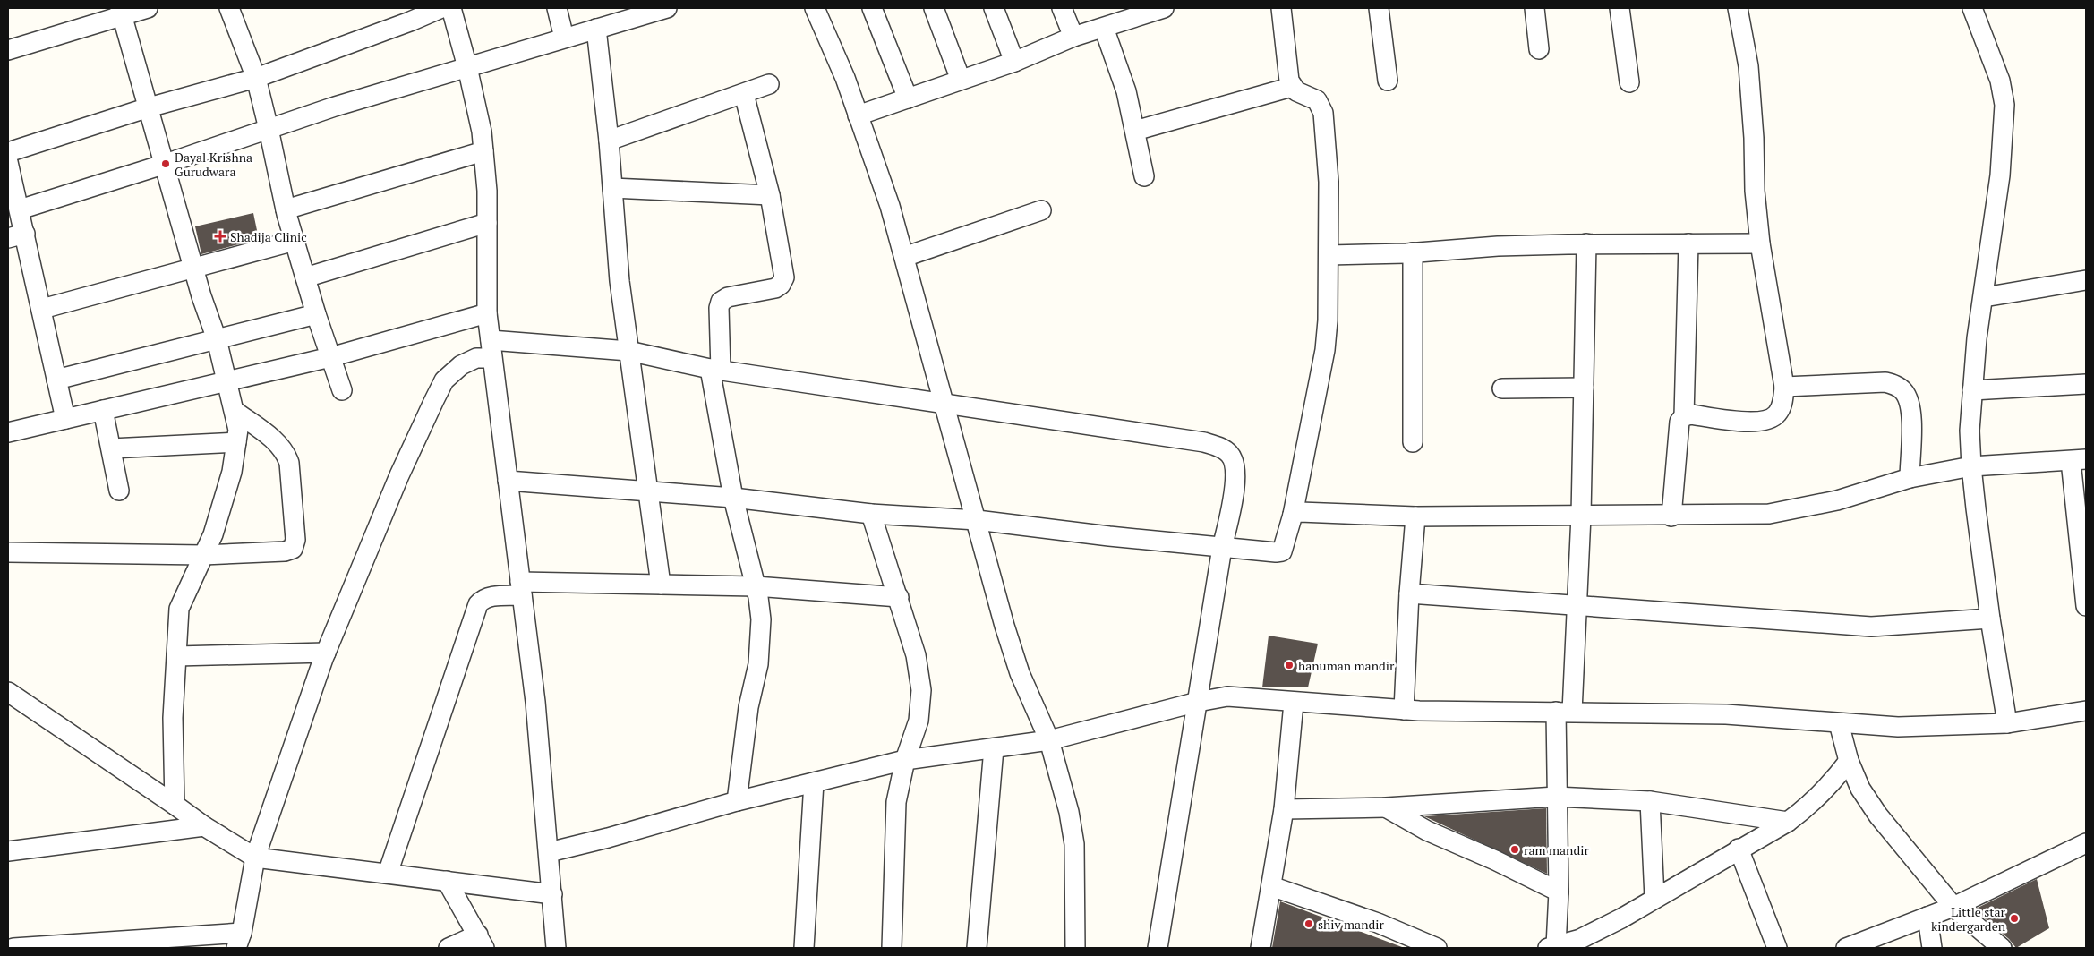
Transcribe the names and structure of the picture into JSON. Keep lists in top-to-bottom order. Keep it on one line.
{"places":{"other":["Dayal Krishna Gurudwara","hanuman mandir","ram mandir","Little star kindergarden","shiv mandir"],"health":["Shadija Clinic"]}}
